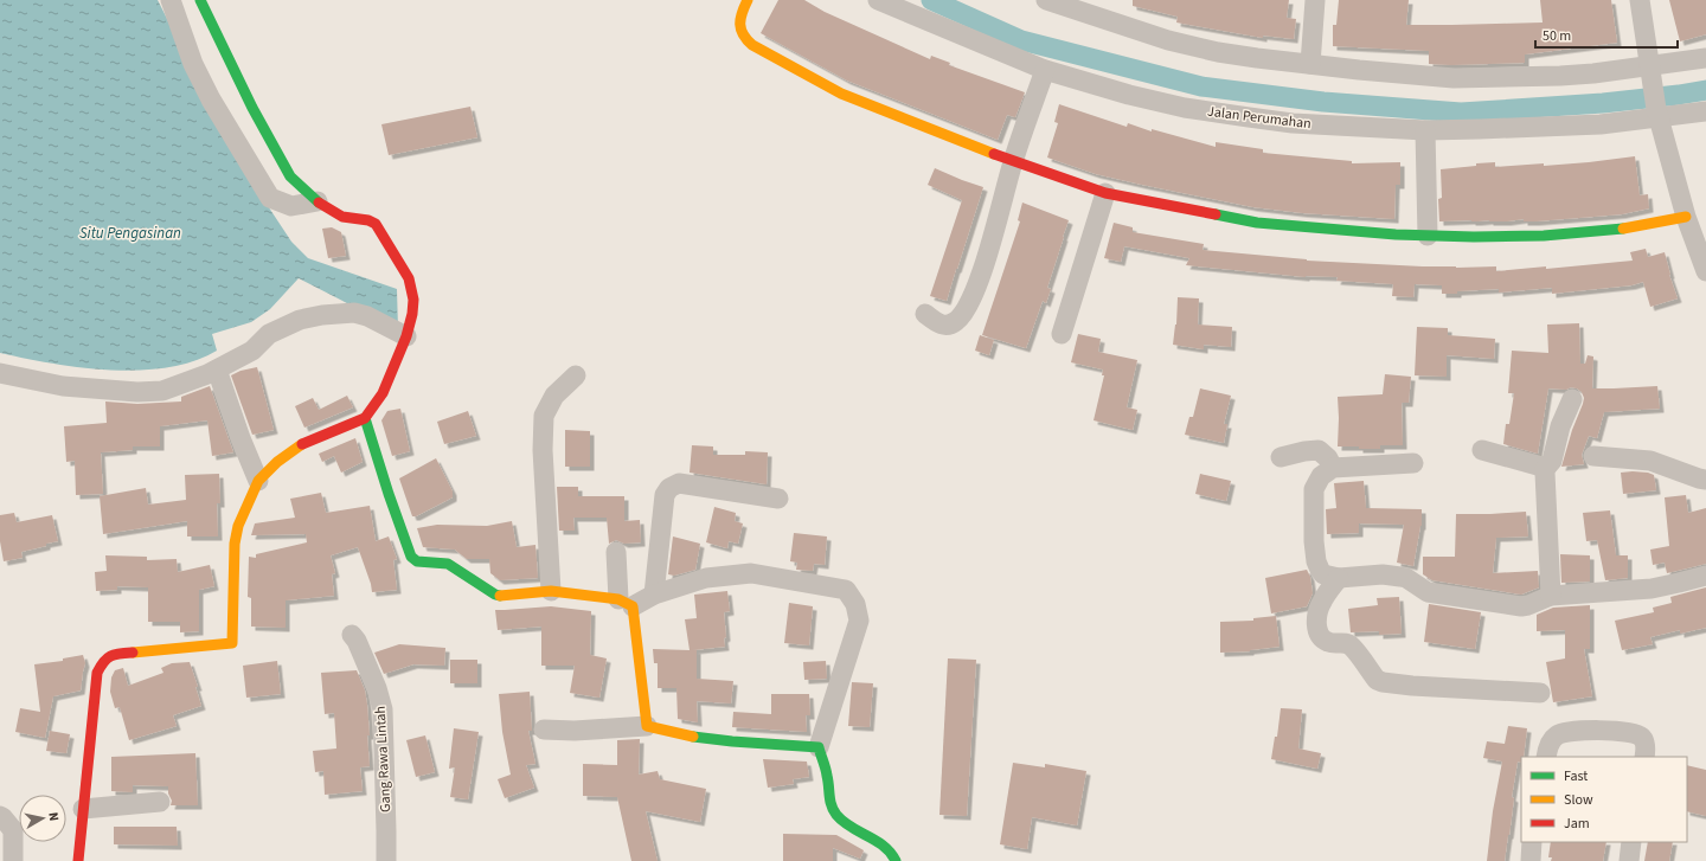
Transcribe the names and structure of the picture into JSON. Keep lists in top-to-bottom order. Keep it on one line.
{"streets":{"street":["Jalan Perumahan","Gang Rawa Lintah"]},"water":["Situ Pengasinan"],"legend":["Fast","Slow","Jam"],"scale_bar":"50 m","north":"right"}
